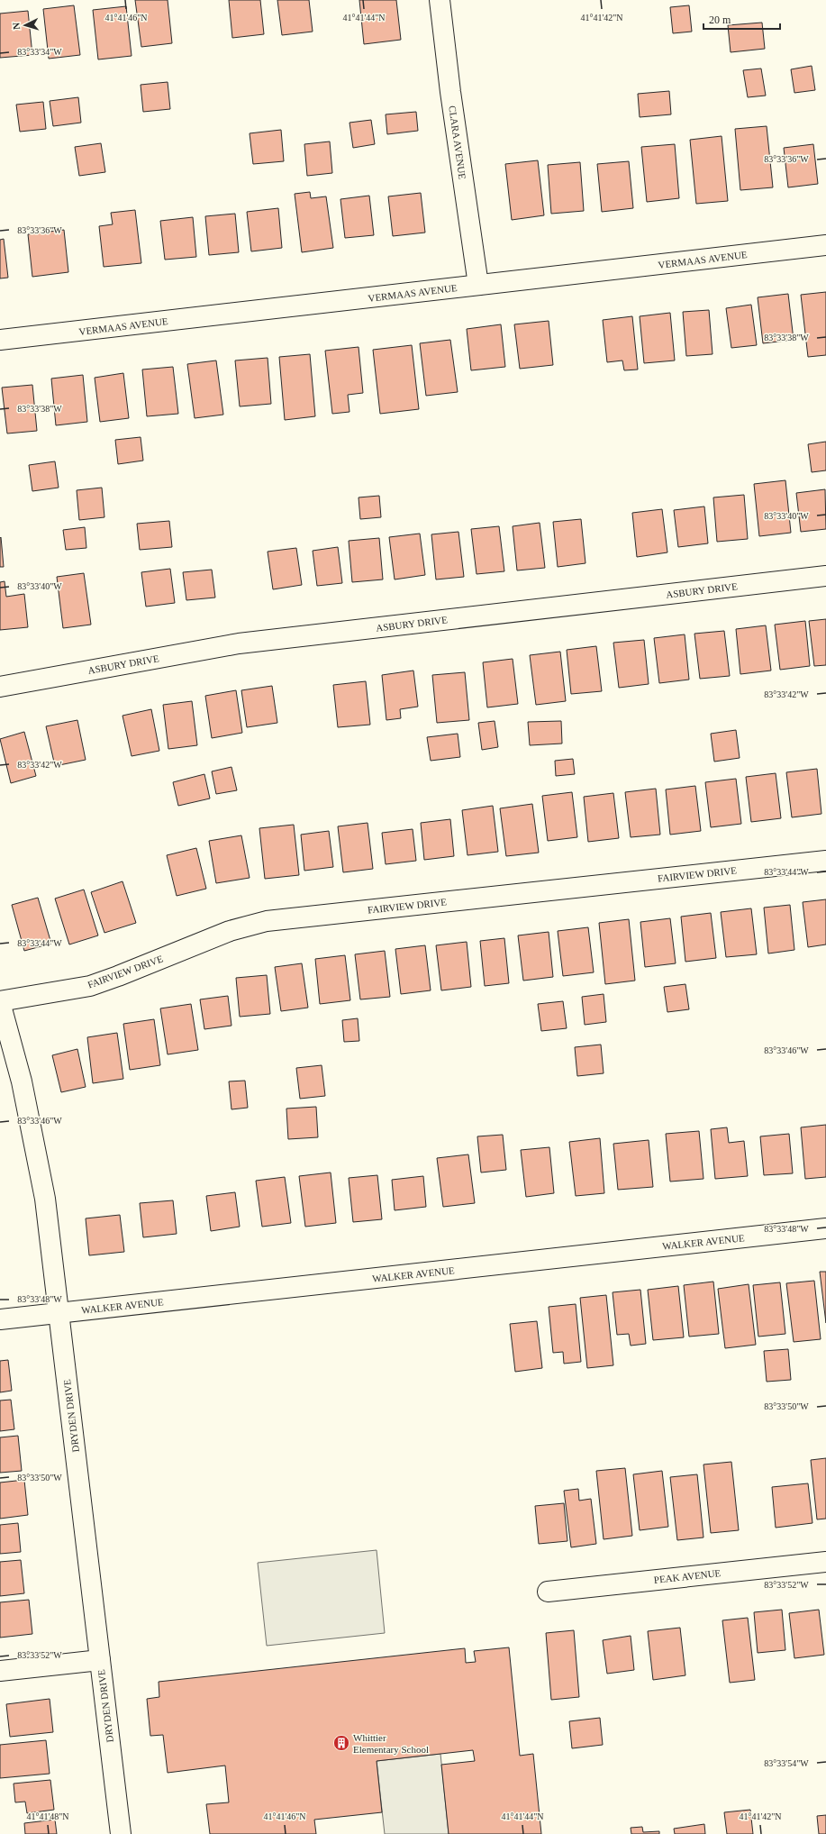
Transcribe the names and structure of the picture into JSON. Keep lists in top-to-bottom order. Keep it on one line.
{"streets":{"street":["CLARA AVENUE","VERMAAS AVENUE","ASBURY DRIVE","FAIRVIEW DRIVE","WALKER AVENUE","DRYDEN DRIVE","PEAK AVENUE"]},"crossings":[["CLARA AVENUE","VERMAAS AVENUE"],["FAIRVIEW DRIVE","DRYDEN DRIVE"],["WALKER AVENUE","DRYDEN DRIVE"]],"places":{"building":["Whittier Elementary School"]},"scale_bar":"20 m","north":"left","coordinates":["41°41'46\"N","41°41'44\"N","41°41'42\"N","83°33'34\"W","83°33'36\"W","83°33'38\"W","83°33'40\"W","83°33'42\"W","83°33'44\"W","83°33'46\"W","83°33'48\"W","83°33'50\"W","83°33'52\"W","83°33'54\"W","41°41'48\"N"]}
